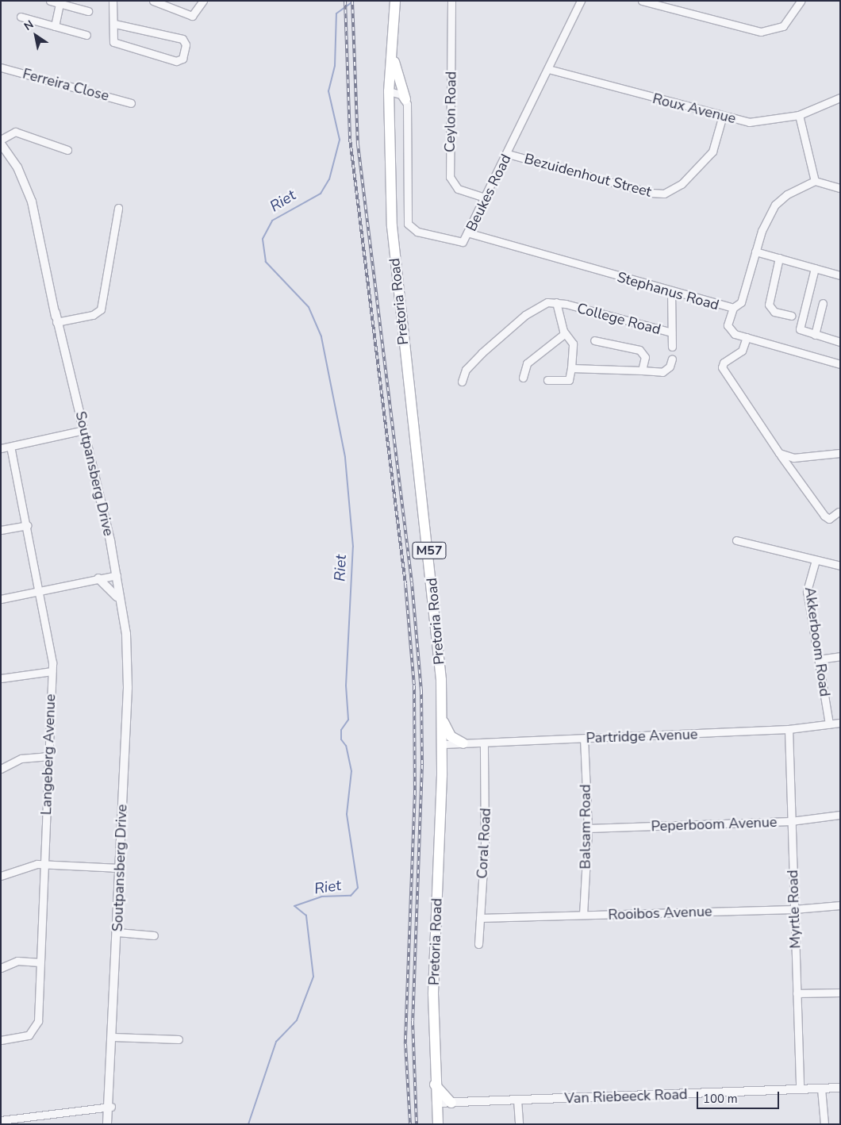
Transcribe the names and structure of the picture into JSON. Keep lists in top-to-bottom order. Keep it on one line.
{"streets":{"main road":["Pretoria Road","M57"],"street":["Ferreira Close","Roux Avenue","Ceylon Road","Bezuidenhout Street","Beukes Road","Stephanus Road","College Road","Soutpansberg Drive","Akkerboom Road","Partridge Avenue","Langeberg Avenue","Peperboom Avenue","Balsam Road","Coral Road","Myrtle Road","Rooibos Avenue","Van Riebeeck Road"]},"crossings":[["Roux Avenue","Bezuidenhout Street"],["Roux Avenue","Beukes Road"],["Ceylon Road","Beukes Road"],["Bezuidenhout Street","Beukes Road"],["Beukes Road","Stephanus Road"],["Stephanus Road","College Road"],["Pretoria Road","Partridge Avenue"],["Pretoria Road","Van Riebeeck Road"],["Akkerboom Road","Partridge Avenue"],["Partridge Avenue","Balsam Road"],["Partridge Avenue","Coral Road"],["Partridge Avenue","Myrtle Road"],["Peperboom Avenue","Balsam Road"],["Peperboom Avenue","Myrtle Road"],["Balsam Road","Rooibos Avenue"],["Coral Road","Rooibos Avenue"],["Myrtle Road","Rooibos Avenue"],["Myrtle Road","Van Riebeeck Road"]],"water":["Riet"],"scale_bar":"100 m","north":"top left"}
